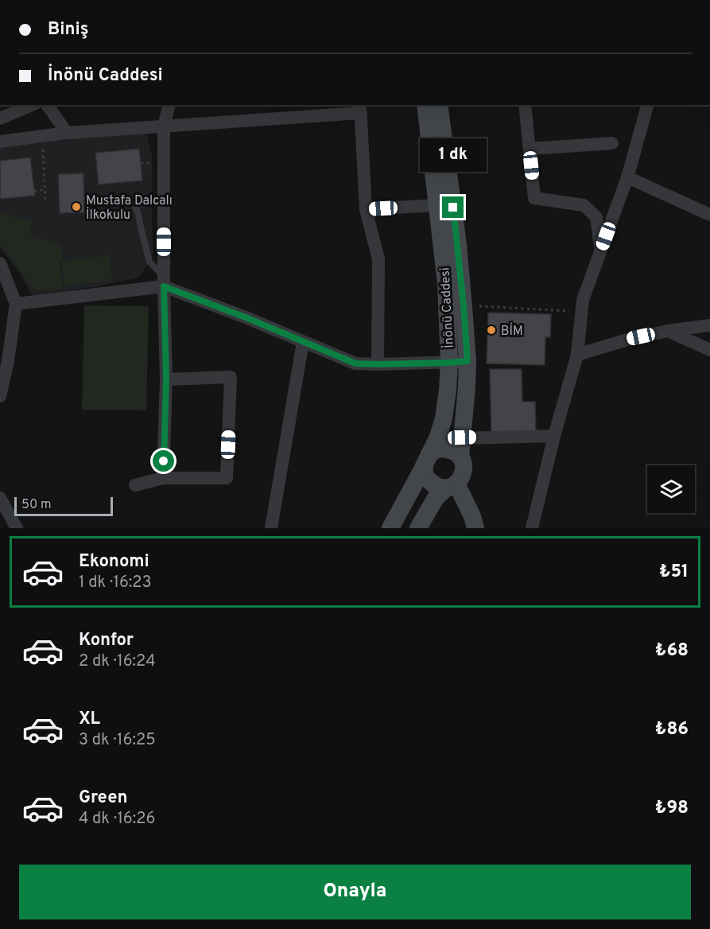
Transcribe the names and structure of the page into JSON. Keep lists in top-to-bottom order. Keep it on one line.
{"streets":{"main road":["İnönü Caddesi"]},"places":["Mustafa Dalcalı İlkokulu","BİM"],"scale_bar":"50 m","page":{"banner":["Biniş","İnönü Caddesi"],"bubble":"1 dk","scale":"50 m","list":[{"name":"Ekonomi","note":"1 dk · 16:23","value":"₺51"},{"name":"Konfor","note":"2 dk · 16:24","value":"₺68"},{"name":"XL","note":"3 dk · 16:25","value":"₺86"},{"name":"Green","note":"4 dk · 16:26","value":"₺98"}],"buttons":"Onayla"}}
